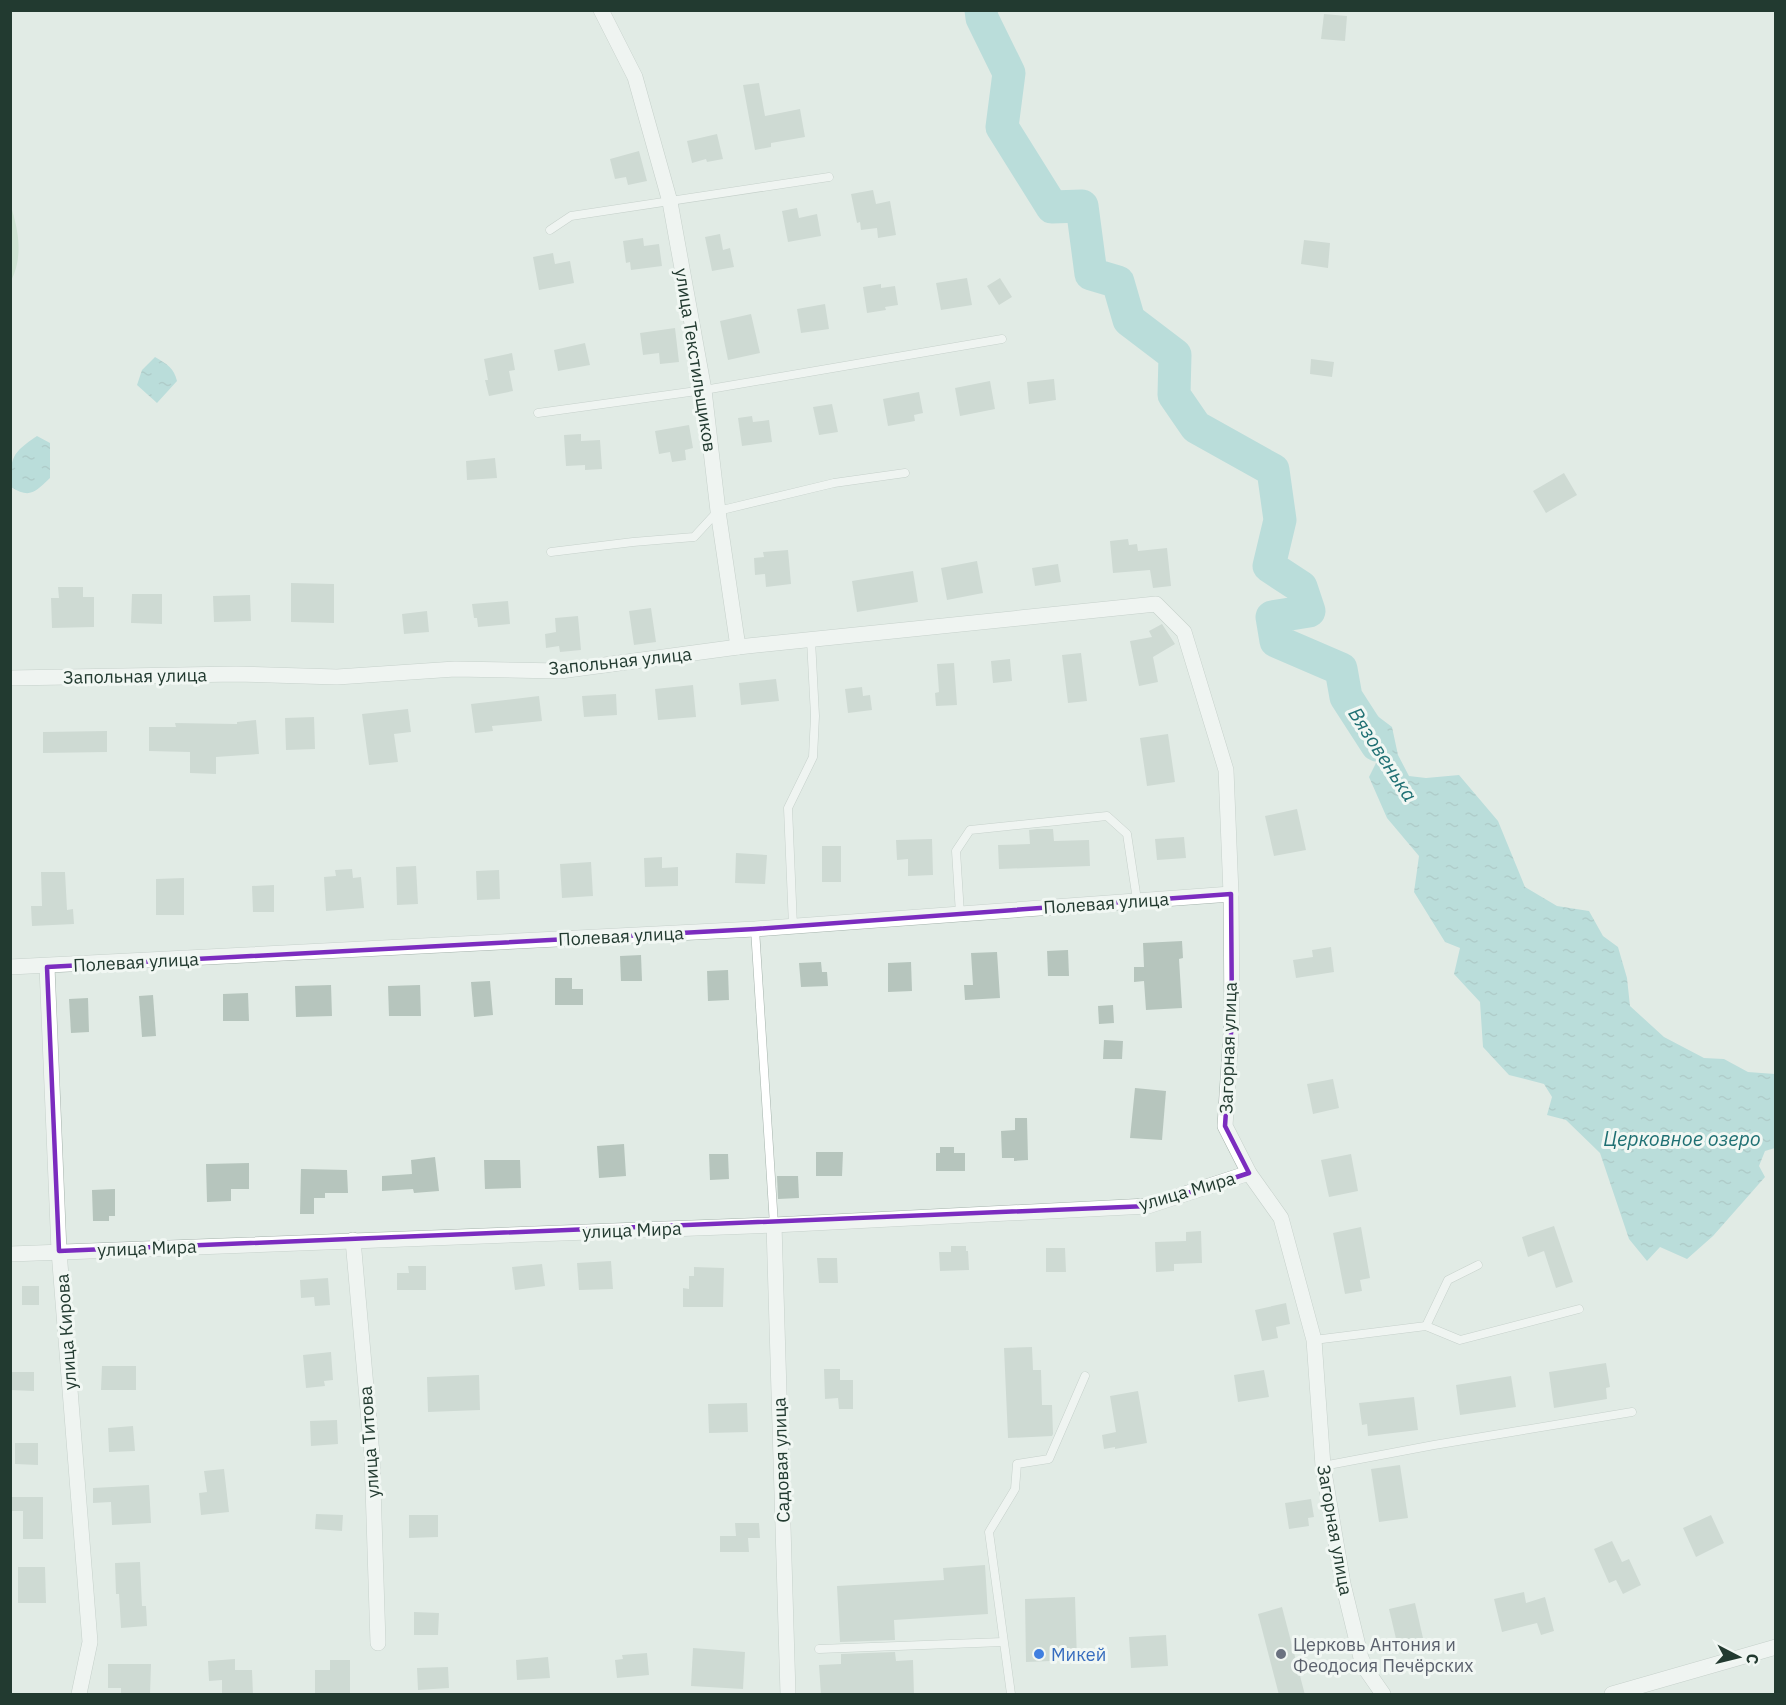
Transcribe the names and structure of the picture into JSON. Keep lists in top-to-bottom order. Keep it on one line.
{"streets":{"street":["улица Текстильщиков","Запольная улица","Полевая улица","Загорная улица","улица Мира","улица Кирова","улица Титова","Садовая улица"]},"crossings":[["улица Текстильщиков","Запольная улица"],["Запольная улица","Загорная улица"],["Полевая улица","Загорная улица"],["Полевая улица","улица Кирова"],["Загорная улица","улица Мира"],["улица Мира","улица Кирова"],["улица Мира","улица Титова"],["улица Мира","Садовая улица"]],"water":["Вязовенька","Церковное озеро"],"places":["Микей","Церковь Антония и Феодосия Печёрских"],"north":"right"}
